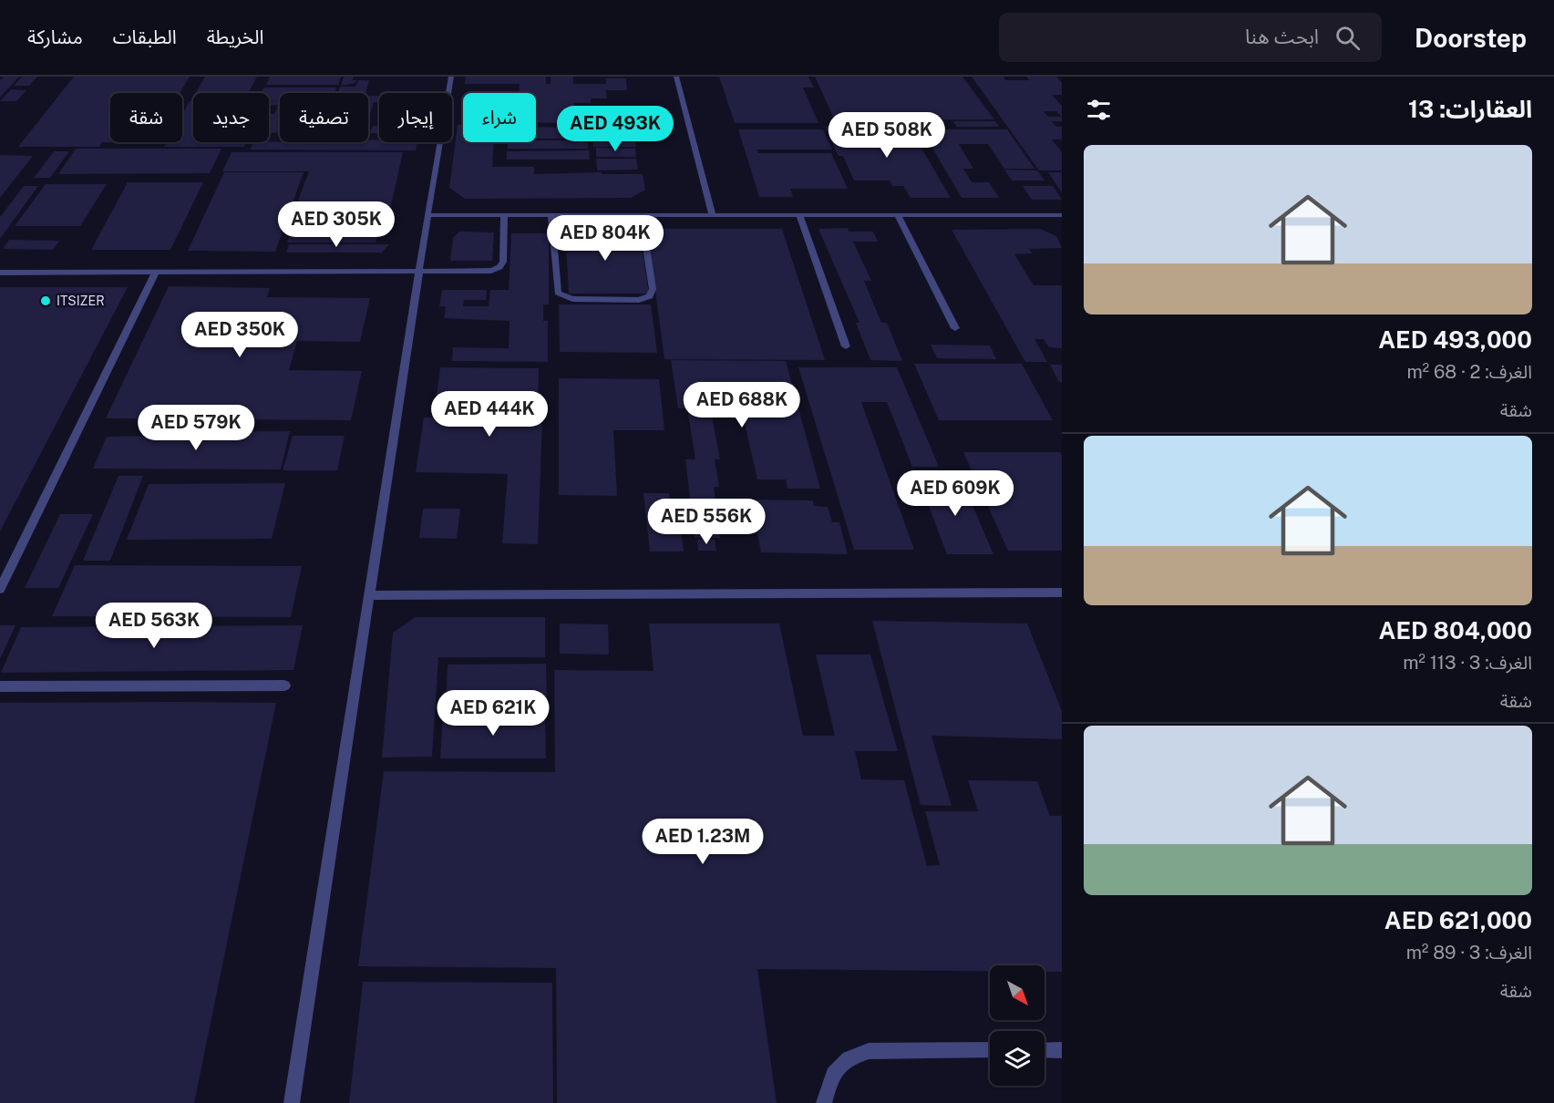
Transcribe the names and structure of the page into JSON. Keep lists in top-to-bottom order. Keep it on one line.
{"places":["ITSIZER"],"north":"bottom right","page":{"header":"Doorstep","search":"ابحث هنا","nav":["الخريطة","الطبقات","مشاركة"],"heading":"العقارات: 13","chip":["شراء","إيجار","تصفية","جديد","شقة"],"price":["AED 493K","AED 508K","AED 305K","AED 804K","AED 350K","AED 688K","AED 444K","AED 579K","AED 609K","AED 556K","AED 563K","AED 621K","AED 1.23M"],"list":[{"name":"AED 493,000","note":"الغرف: 2 · 68 m² · شقة"},{"name":"AED 804,000","note":"الغرف: 3 · 113 m² · شقة"},{"name":"AED 621,000","note":"الغرف: 3 · 89 m² · شقة"}]}}
